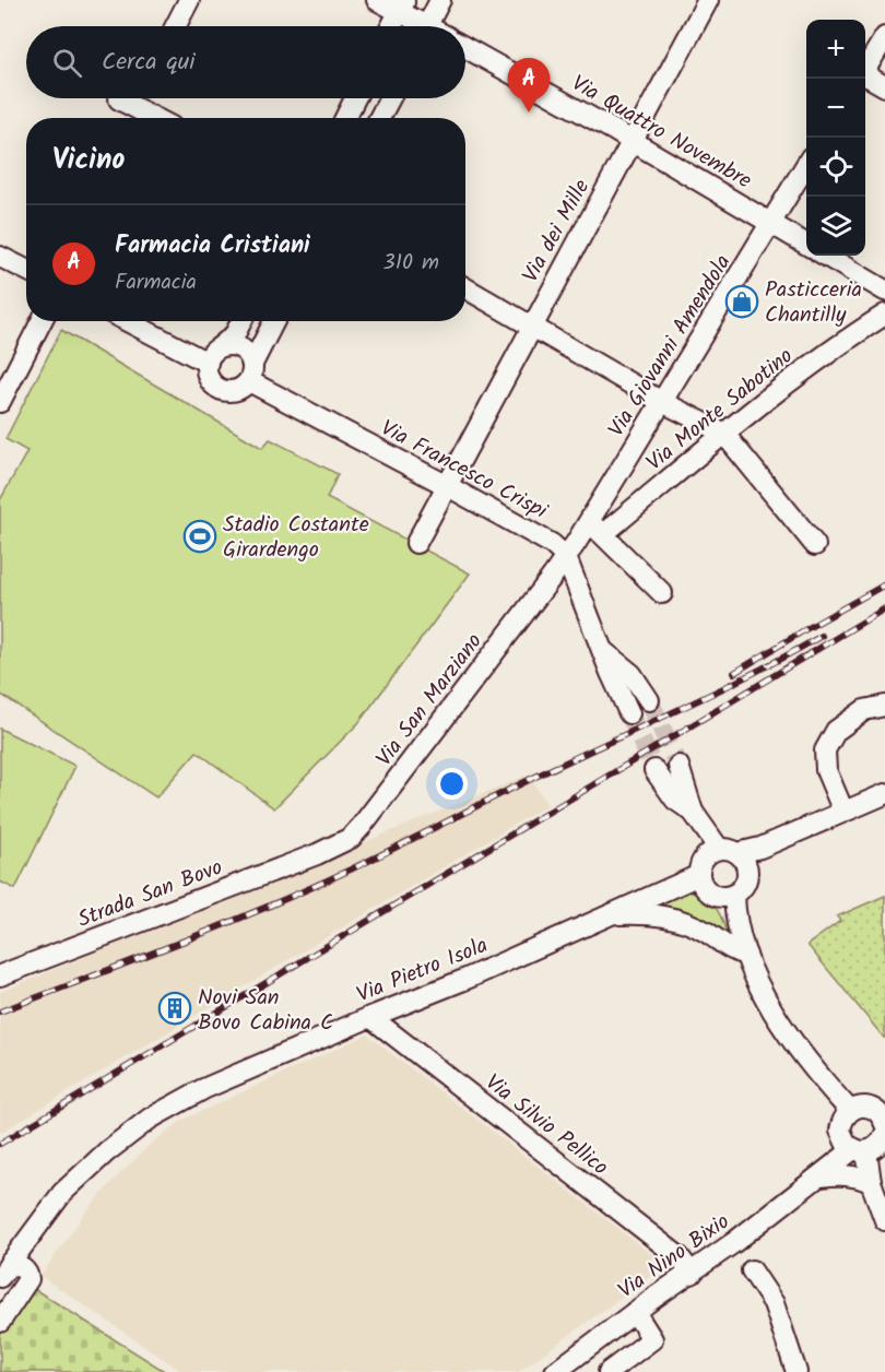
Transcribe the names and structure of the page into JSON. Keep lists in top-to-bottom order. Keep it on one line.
{"streets":{"street":["Via Quattro Novembre","Via dei Mille","Via Giovanni Amendola","Via Monte Sabotino","Via Francesco Crispi","Via San Marziano","Strada San Bovo","Via Pietro Isola","Via Silvio Pellico","Via Nino Bixio"]},"crossings":[["Via Quattro Novembre","Via dei Mille"],["Via Quattro Novembre","Via Giovanni Amendola"],["Via dei Mille","Via Francesco Crispi"],["Via Giovanni Amendola","Via Monte Sabotino"],["Via Giovanni Amendola","Via Francesco Crispi"],["Via Giovanni Amendola","Via San Marziano"],["Via Francesco Crispi","Via San Marziano"],["Via San Marziano","Strada San Bovo"],["Via Pietro Isola","Via Silvio Pellico"],["Via Silvio Pellico","Via Nino Bixio"]],"places":{"shop":["Pasticceria Chantilly"],"sports":["Stadio Costante Girardengo"],"building":["Novi San Bovo Cabina C"]},"page":{"map_buttons":["+","−"],"search":"Cerca qui","pins":"A","heading":"Vicino","list":[{"mark":"A","name":"Farmacia Cristiani","note":"Farmacia","value":"310 m"}]}}
